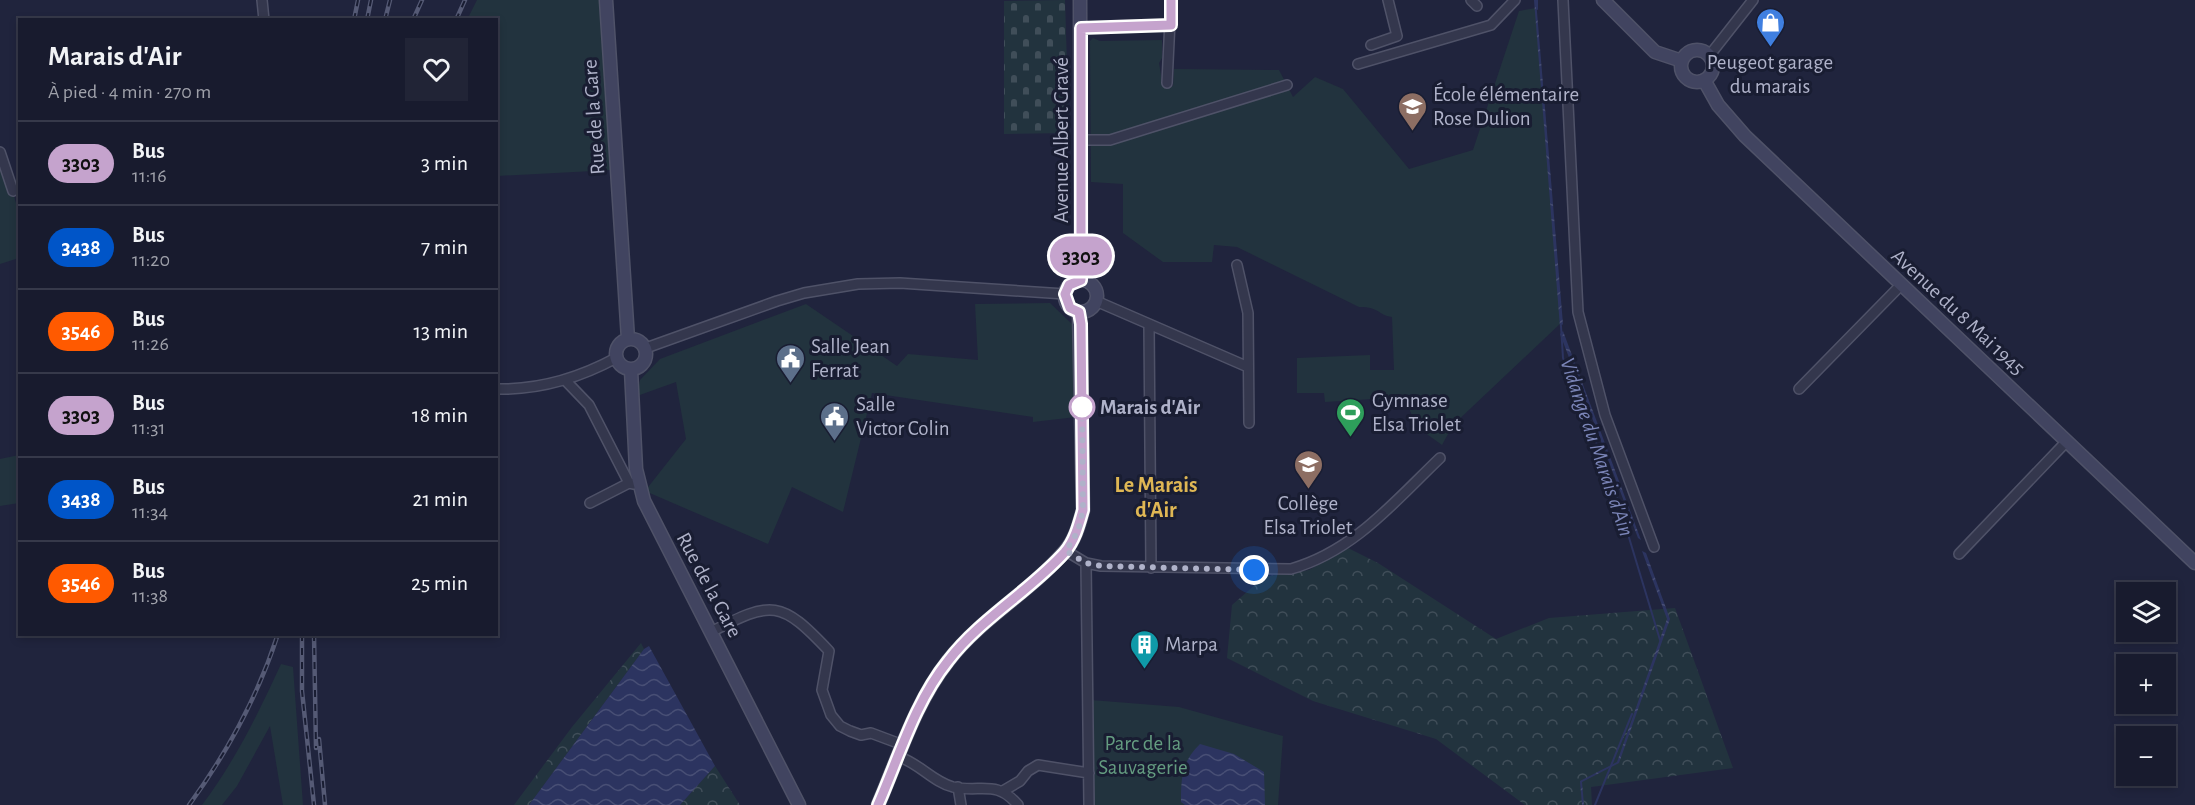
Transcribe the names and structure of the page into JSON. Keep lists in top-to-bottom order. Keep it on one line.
{"streets":{"main road":["Rue de la Gare","Avenue Albert Gravé","Avenue du 8 Mai 1945"]},"districts":["Le Marais d'Air"],"water":["Vidange du Marais d'Ain"],"parks":["Parc de la Sauvagerie"],"places":{"shop":["Peugeot garage du marais"],"school or university":["École élémentaire Rose Dulion","Collège Elsa Triolet"],"public building":["Salle Jean Ferrat","Salle Victor Colin"],"other":["Marais d'Air"],"sports":["Gymnase Elsa Triolet"],"building":["Marpa"]},"lines":["bus line 3303"],"page":{"on_map":"3303","heading":["Marais d'Air","À pied · 4 min · 270 m"],"list":[{"mark":"3303","name":"Bus","note":"11:16","value":"3 min"},{"mark":"3438","name":"Bus","note":"11:20","value":"7 min"},{"mark":"3546","name":"Bus","note":"11:26","value":"13 min"},{"mark":"3303","name":"Bus","note":"11:31","value":"18 min"},{"mark":"3438","name":"Bus","note":"11:34","value":"21 min"},{"mark":"3546","name":"Bus","note":"11:38","value":"25 min"}],"map_buttons":["+","−"]}}
